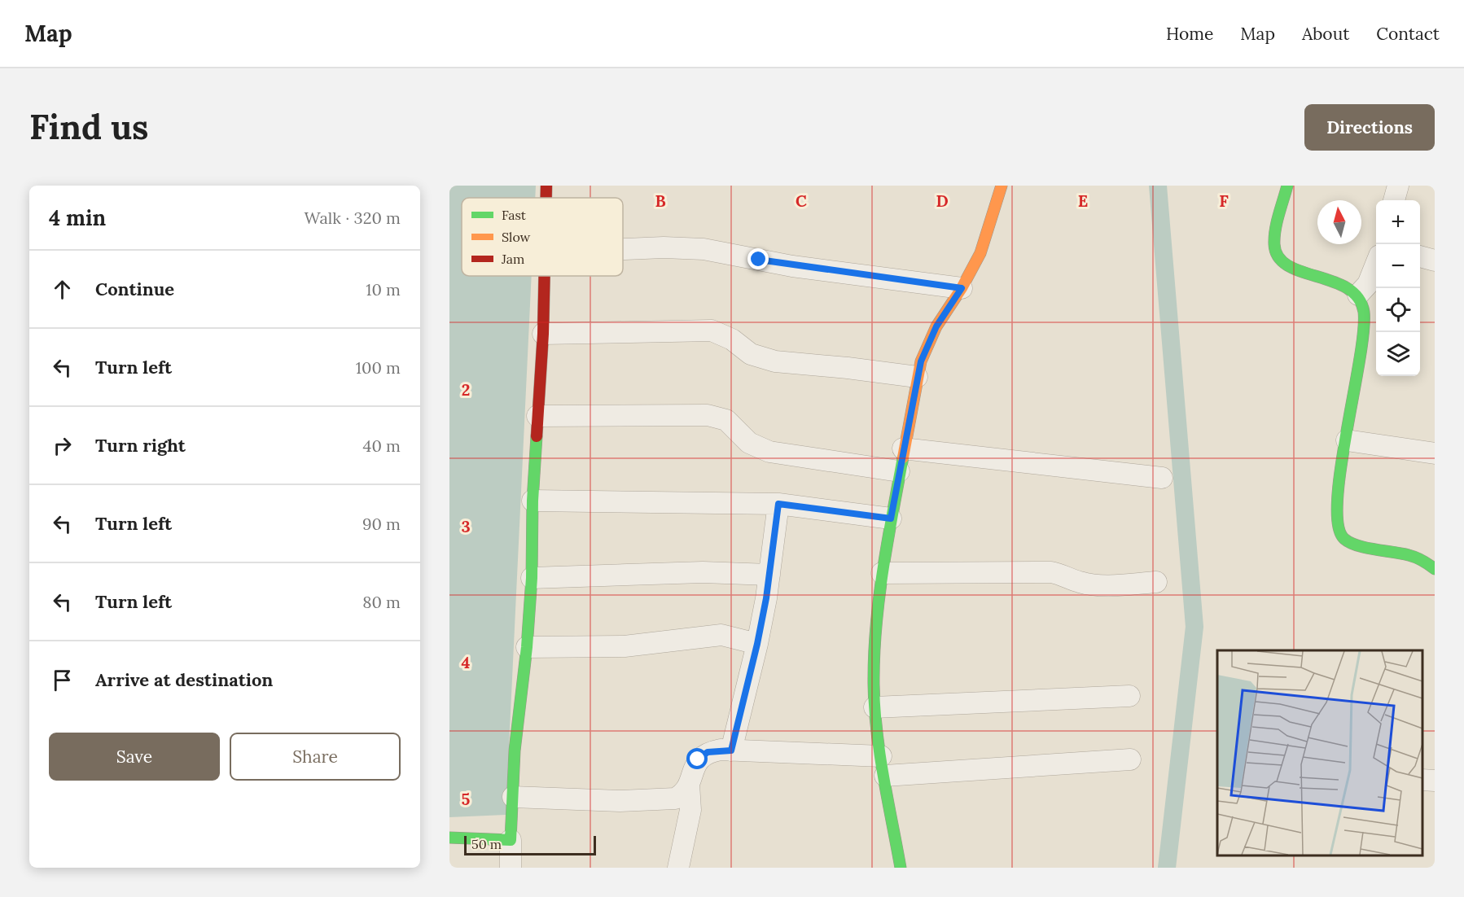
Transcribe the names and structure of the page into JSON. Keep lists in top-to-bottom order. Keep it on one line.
{"legend":["Fast","Slow","Jam"],"scale_bar":"50 m","north":"top","page":{"header":"Map","nav":["Home","Map","About","Contact"],"buttons":["Directions",["Save","Share"]],"title":"Find us","heading":["4 min","Walk · 320 m"],"map_buttons":["+","−"],"list":[["Continue","10 m"],["Turn left","100 m"],["Turn right","40 m"],["Turn left","90 m"],["Turn left","80 m"],"Arrive at destination"],"scale":"50 m"},"grid":{"columns":["B","C","D","E","F"],"rows":["2","3","4","5"]}}
